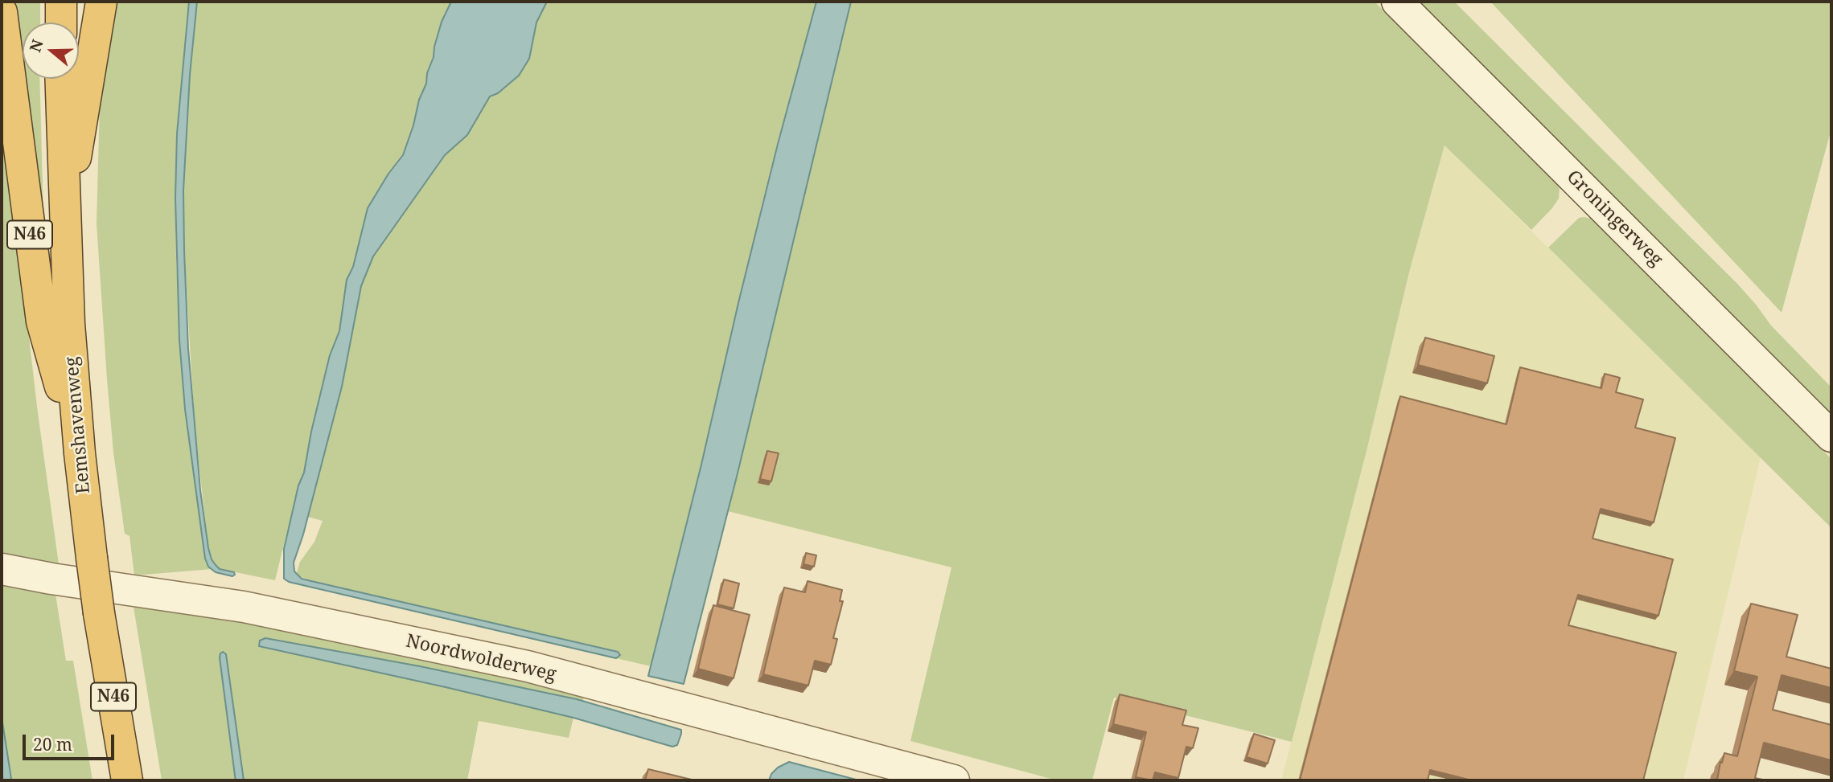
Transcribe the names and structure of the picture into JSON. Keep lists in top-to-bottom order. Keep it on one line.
{"streets":{"highway":["N46","Eemshavenweg"],"street":["Groningerweg","Noordwolderweg"]},"crossings":[["N46","Eemshavenweg"]],"scale_bar":"20 m","north":"left"}
